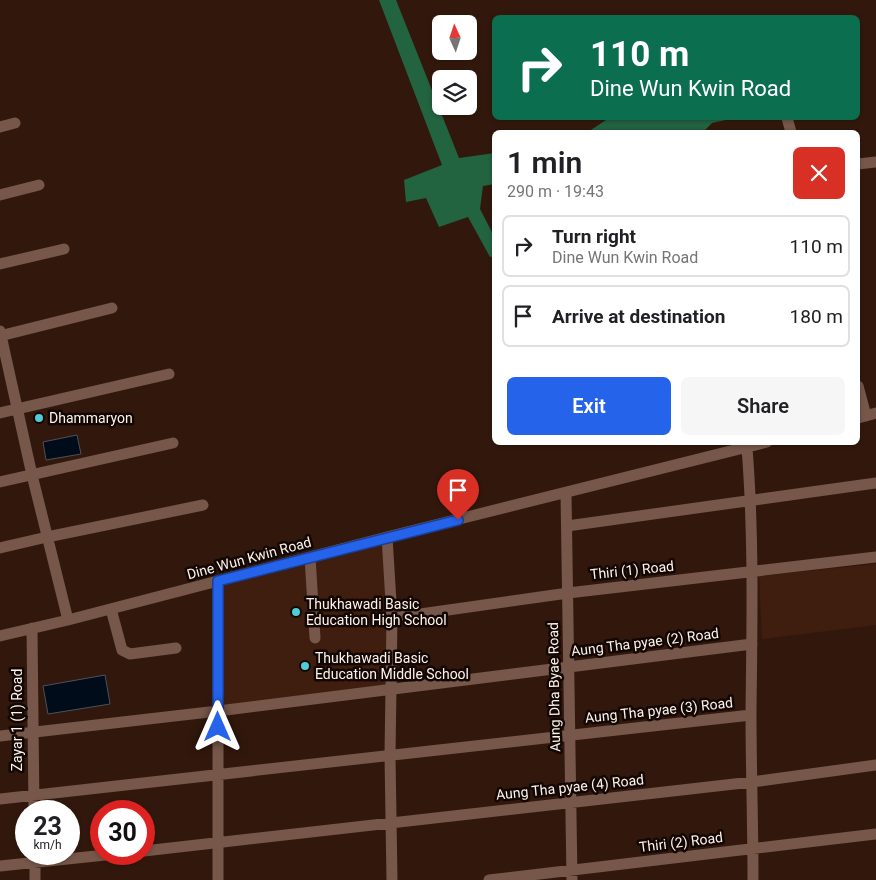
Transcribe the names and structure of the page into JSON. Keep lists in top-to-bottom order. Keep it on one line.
{"streets":{"street":["Dine Wun Kwin Road","Thiri (1) Road","Aung Tha pyae (2) Road","Aung Dha Byae Road","Aung Tha pyae (3) Road","Zayar 1 (1) Road","Aung Tha pyae (4) Road","Thiri (2) Road"]},"crossings":[["Dine Wun Kwin Road","Aung Dha Byae Road"],["Dine Wun Kwin Road","Zayar 1 (1) Road"],["Thiri (1) Road","Aung Dha Byae Road"],["Aung Tha pyae (2) Road","Aung Dha Byae Road"],["Aung Tha pyae (2) Road","Zayar 1 (1) Road"],["Aung Dha Byae Road","Aung Tha pyae (3) Road"],["Aung Dha Byae Road","Aung Tha pyae (4) Road"],["Aung Dha Byae Road","Thiri (2) Road"],["Aung Tha pyae (3) Road","Zayar 1 (1) Road"]],"places":["Dhammaryon","Thukhawadi Basic Education High School","Thukhawadi Basic Education Middle School"],"north":"top","page":{"turn":["110 m","Dine Wun Kwin Road"],"heading":["1 min","290 m · 19:43"],"list":[{"name":"Turn right","note":"Dine Wun Kwin Road","value":"110 m"},{"name":"Arrive at destination","value":"180 m"}],"buttons":["Exit","Share"],"speed":"23 km/h","limit":"30"}}
